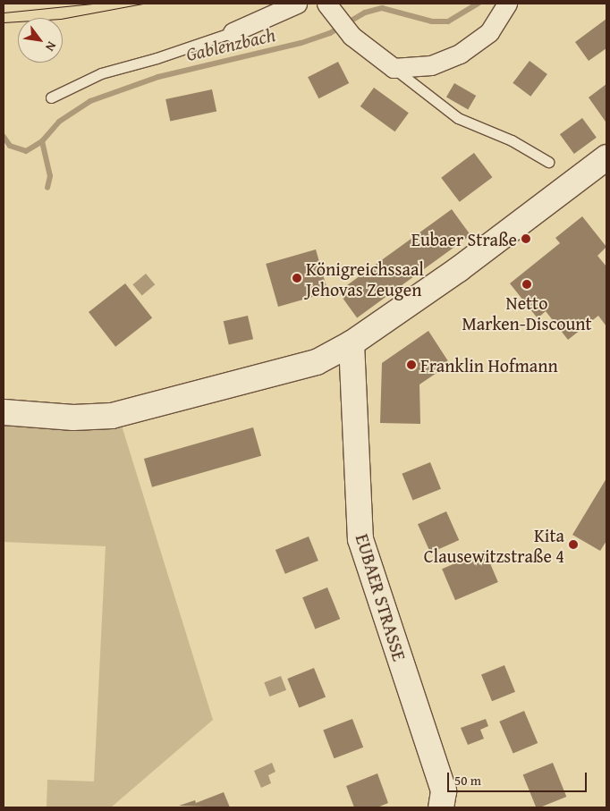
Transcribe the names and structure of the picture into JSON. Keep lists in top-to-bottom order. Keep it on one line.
{"streets":{"main road":["EUBAER STRASSE"]},"water":["Gablenzbach"],"places":["Eubaer Straße","Königreichssaal Jehovas Zeugen","Netto Marken-Discount","Franklin Hofmann","Kita Clausewitzstraße 4"],"scale_bar":"50 m","north":"bottom right"}
